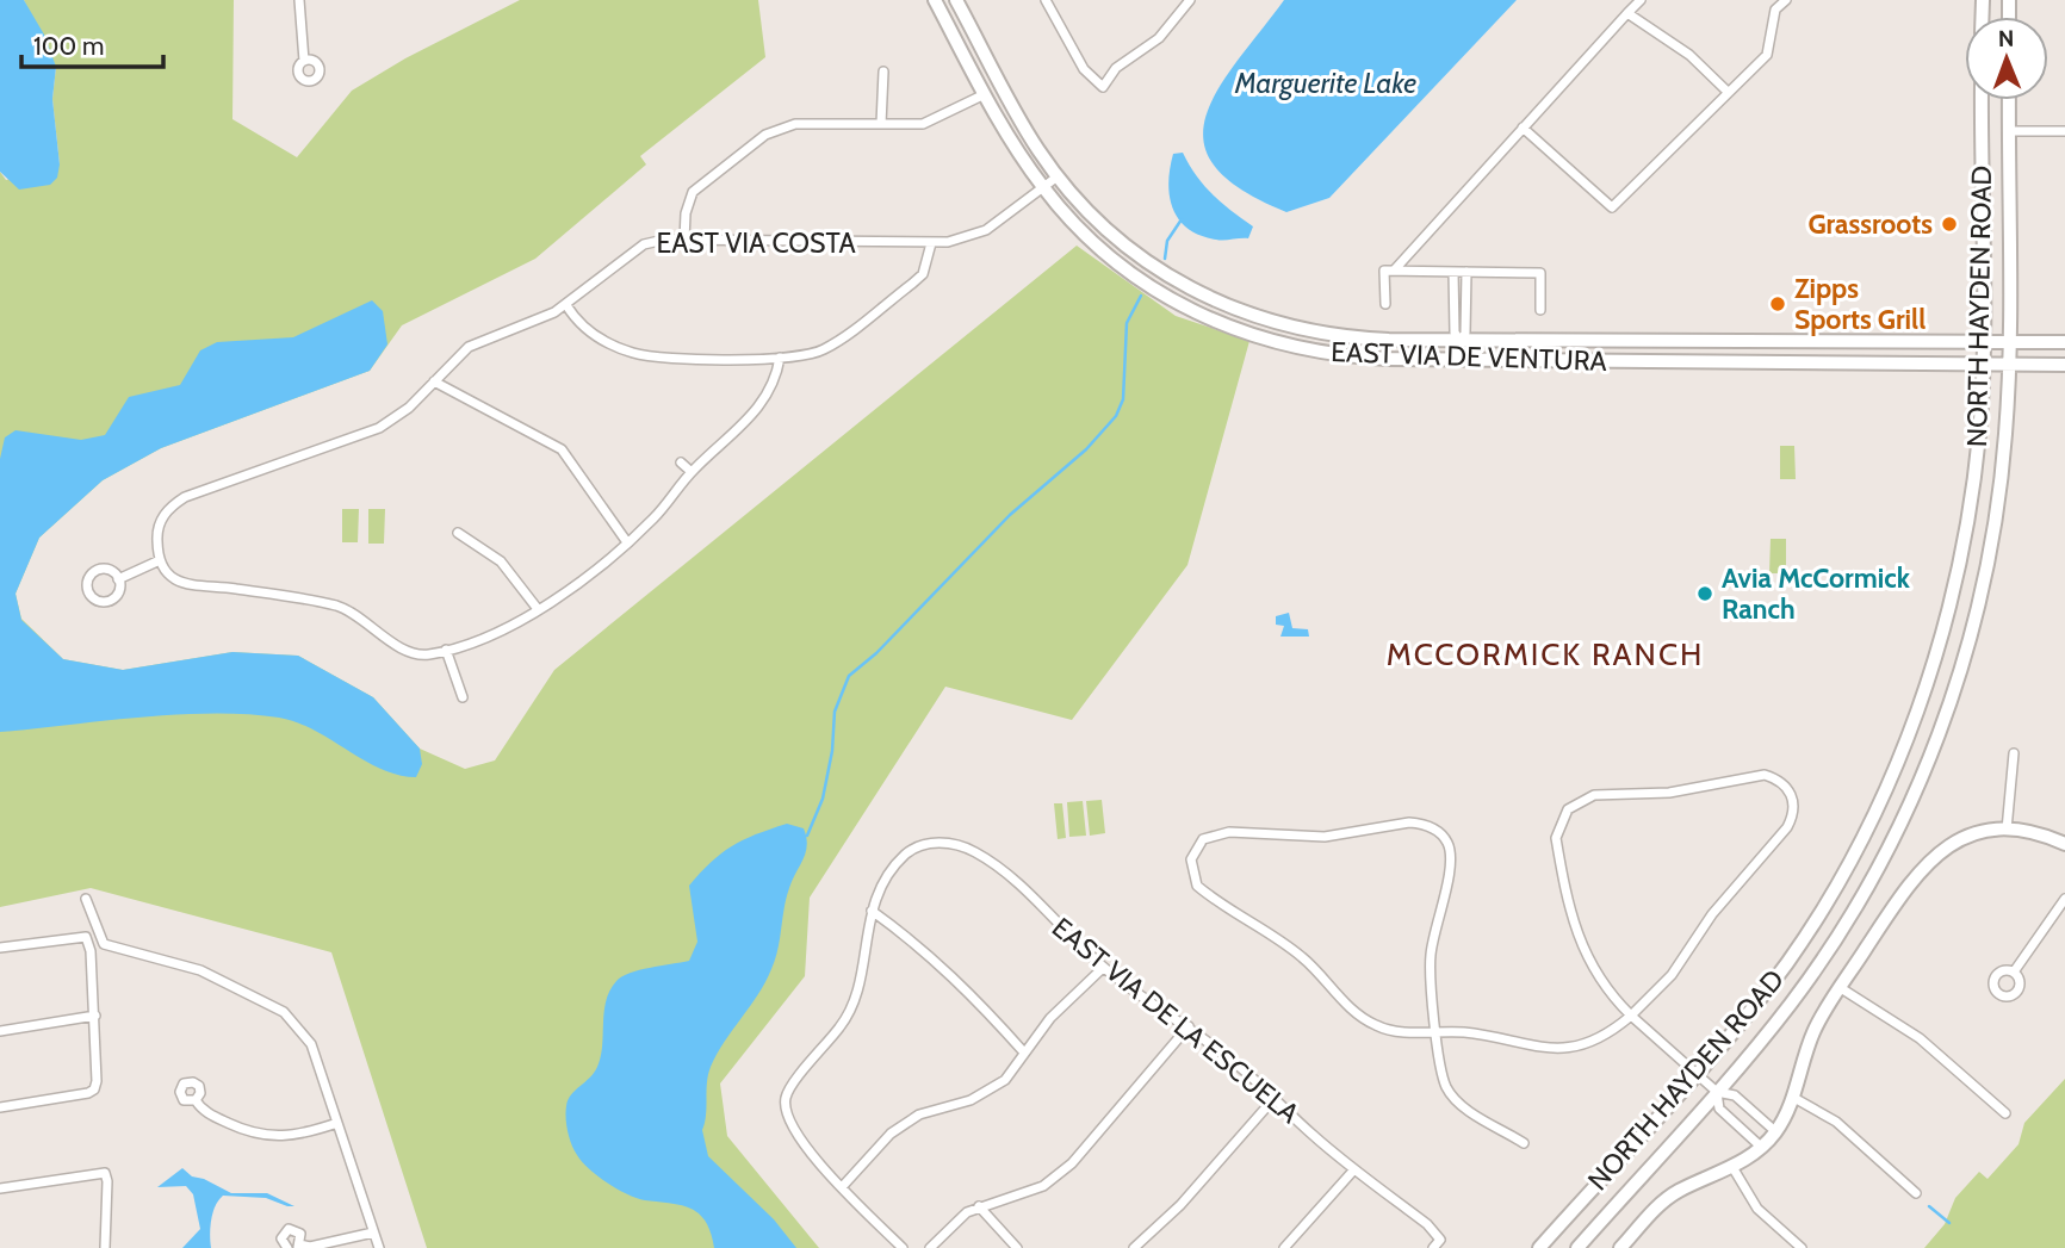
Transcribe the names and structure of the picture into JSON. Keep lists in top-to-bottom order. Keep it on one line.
{"streets":{"main road":["NORTH HAYDEN ROAD","EAST VIA DE VENTURA"],"street":["EAST VIA COSTA","EAST VIA DE LA ESCUELA"]},"crossings":[["EAST VIA COSTA","EAST VIA DE VENTURA"],["NORTH HAYDEN ROAD","EAST VIA DE VENTURA"]],"districts":["MCCORMICK RANCH"],"water":["Marguerite Lake"],"places":["Grassroots","Zipps Sports Grill","Avia McCormick Ranch"],"scale_bar":"100 m","north":"top"}
